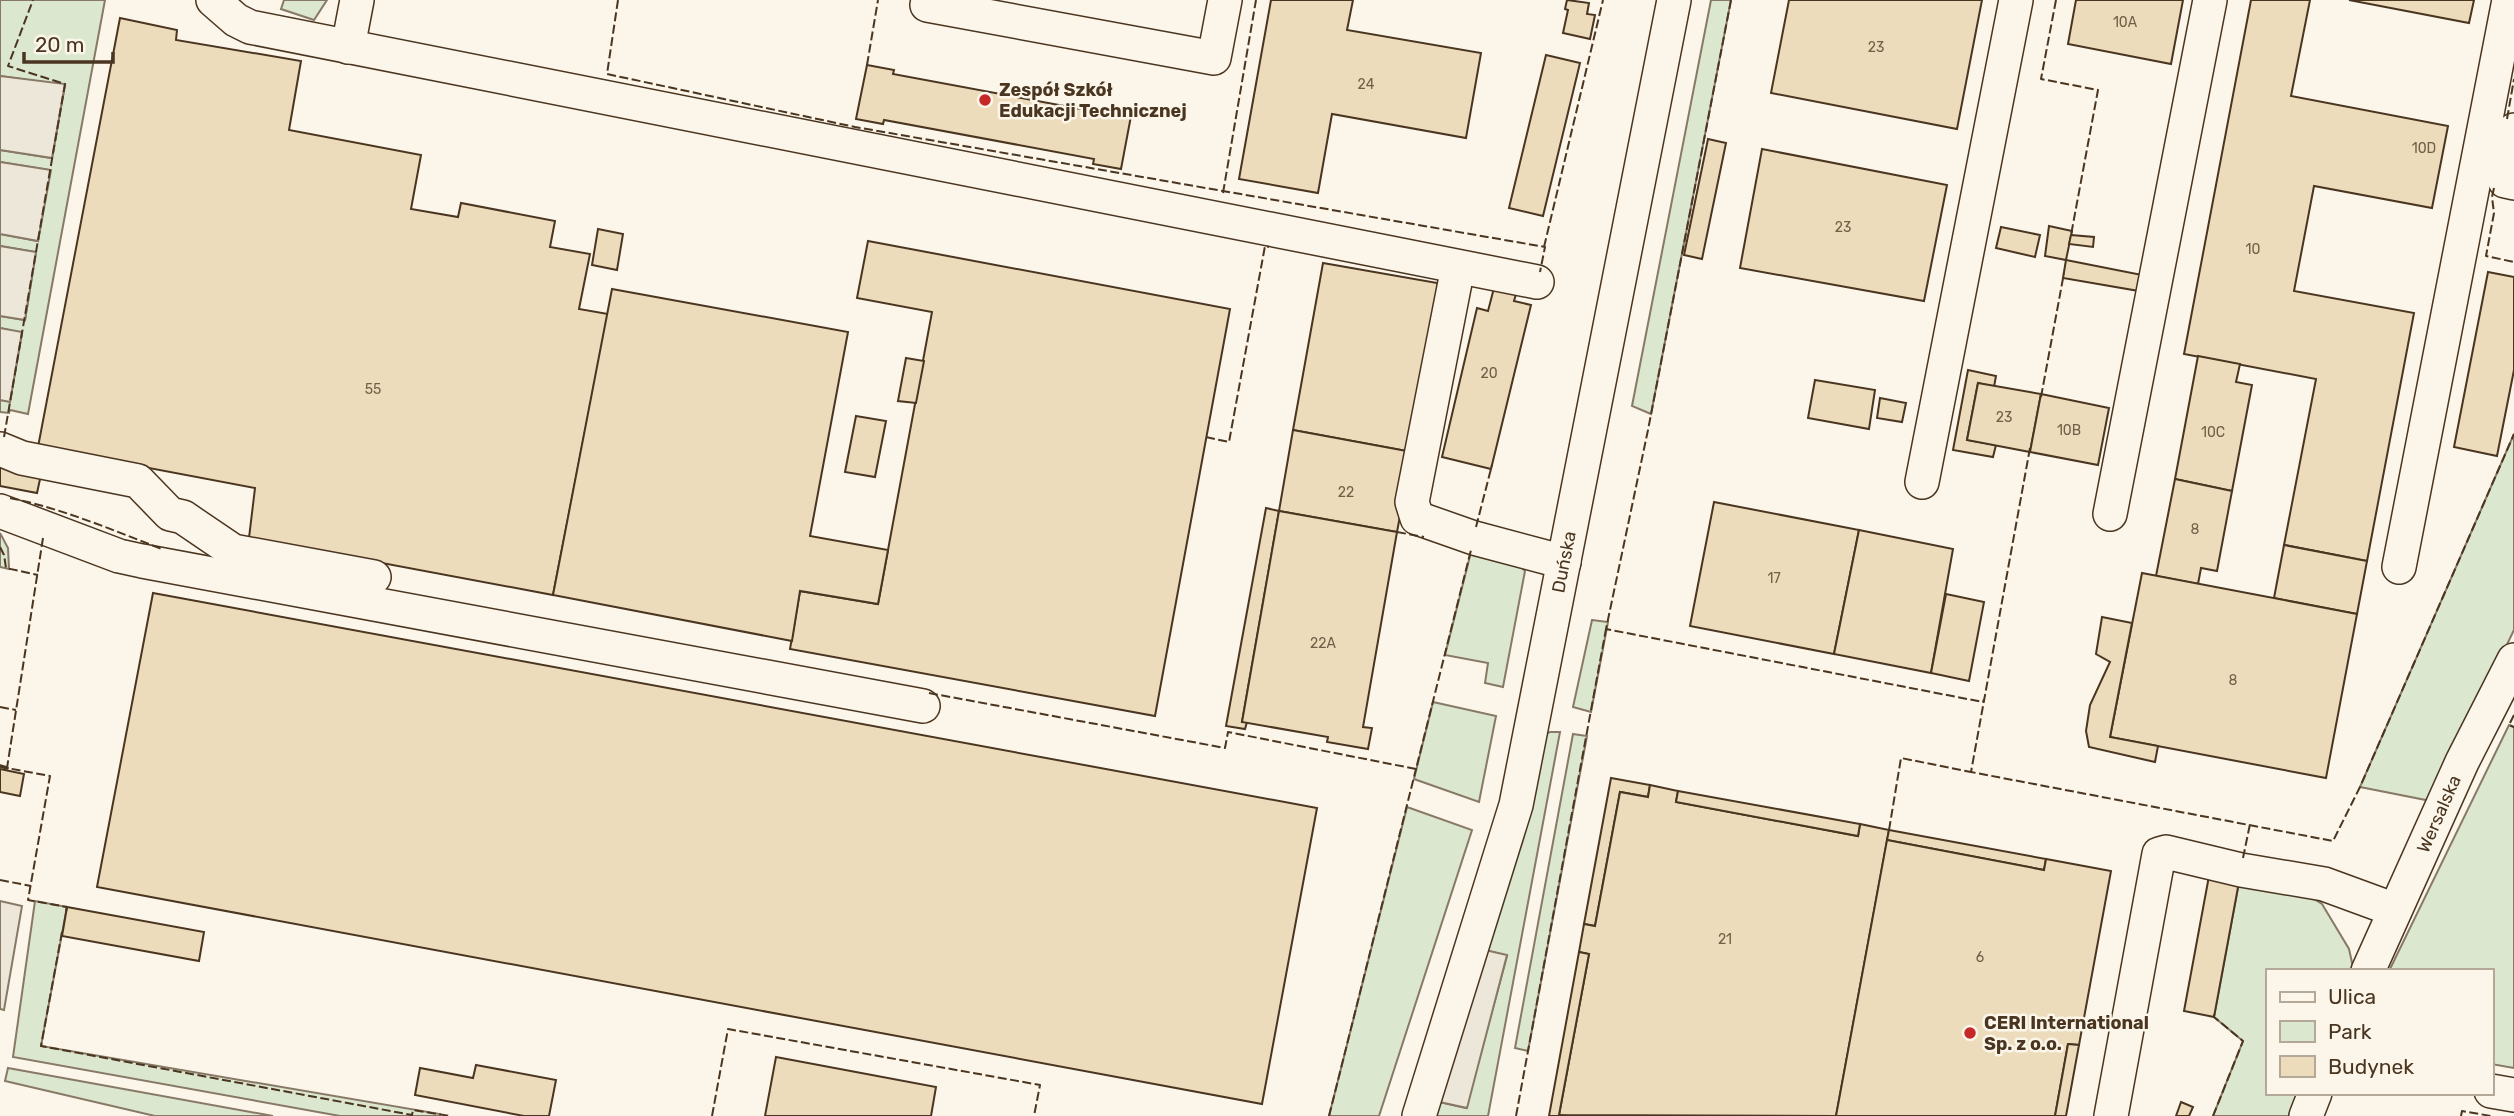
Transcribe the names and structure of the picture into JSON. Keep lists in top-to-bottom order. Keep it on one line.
{"streets":{"street":["Duńska","Wersalska"]},"places":["Zespół Szkół Edukacji Technicznej","CERI International Sp. z o.o."],"house_numbers":["10A","23","24","10D","23","10","20","55","23","10B","10C","22","8","17","22A","8","21","6"],"legend":["Ulica","Park","Budynek"],"scale_bar":"20 m"}
